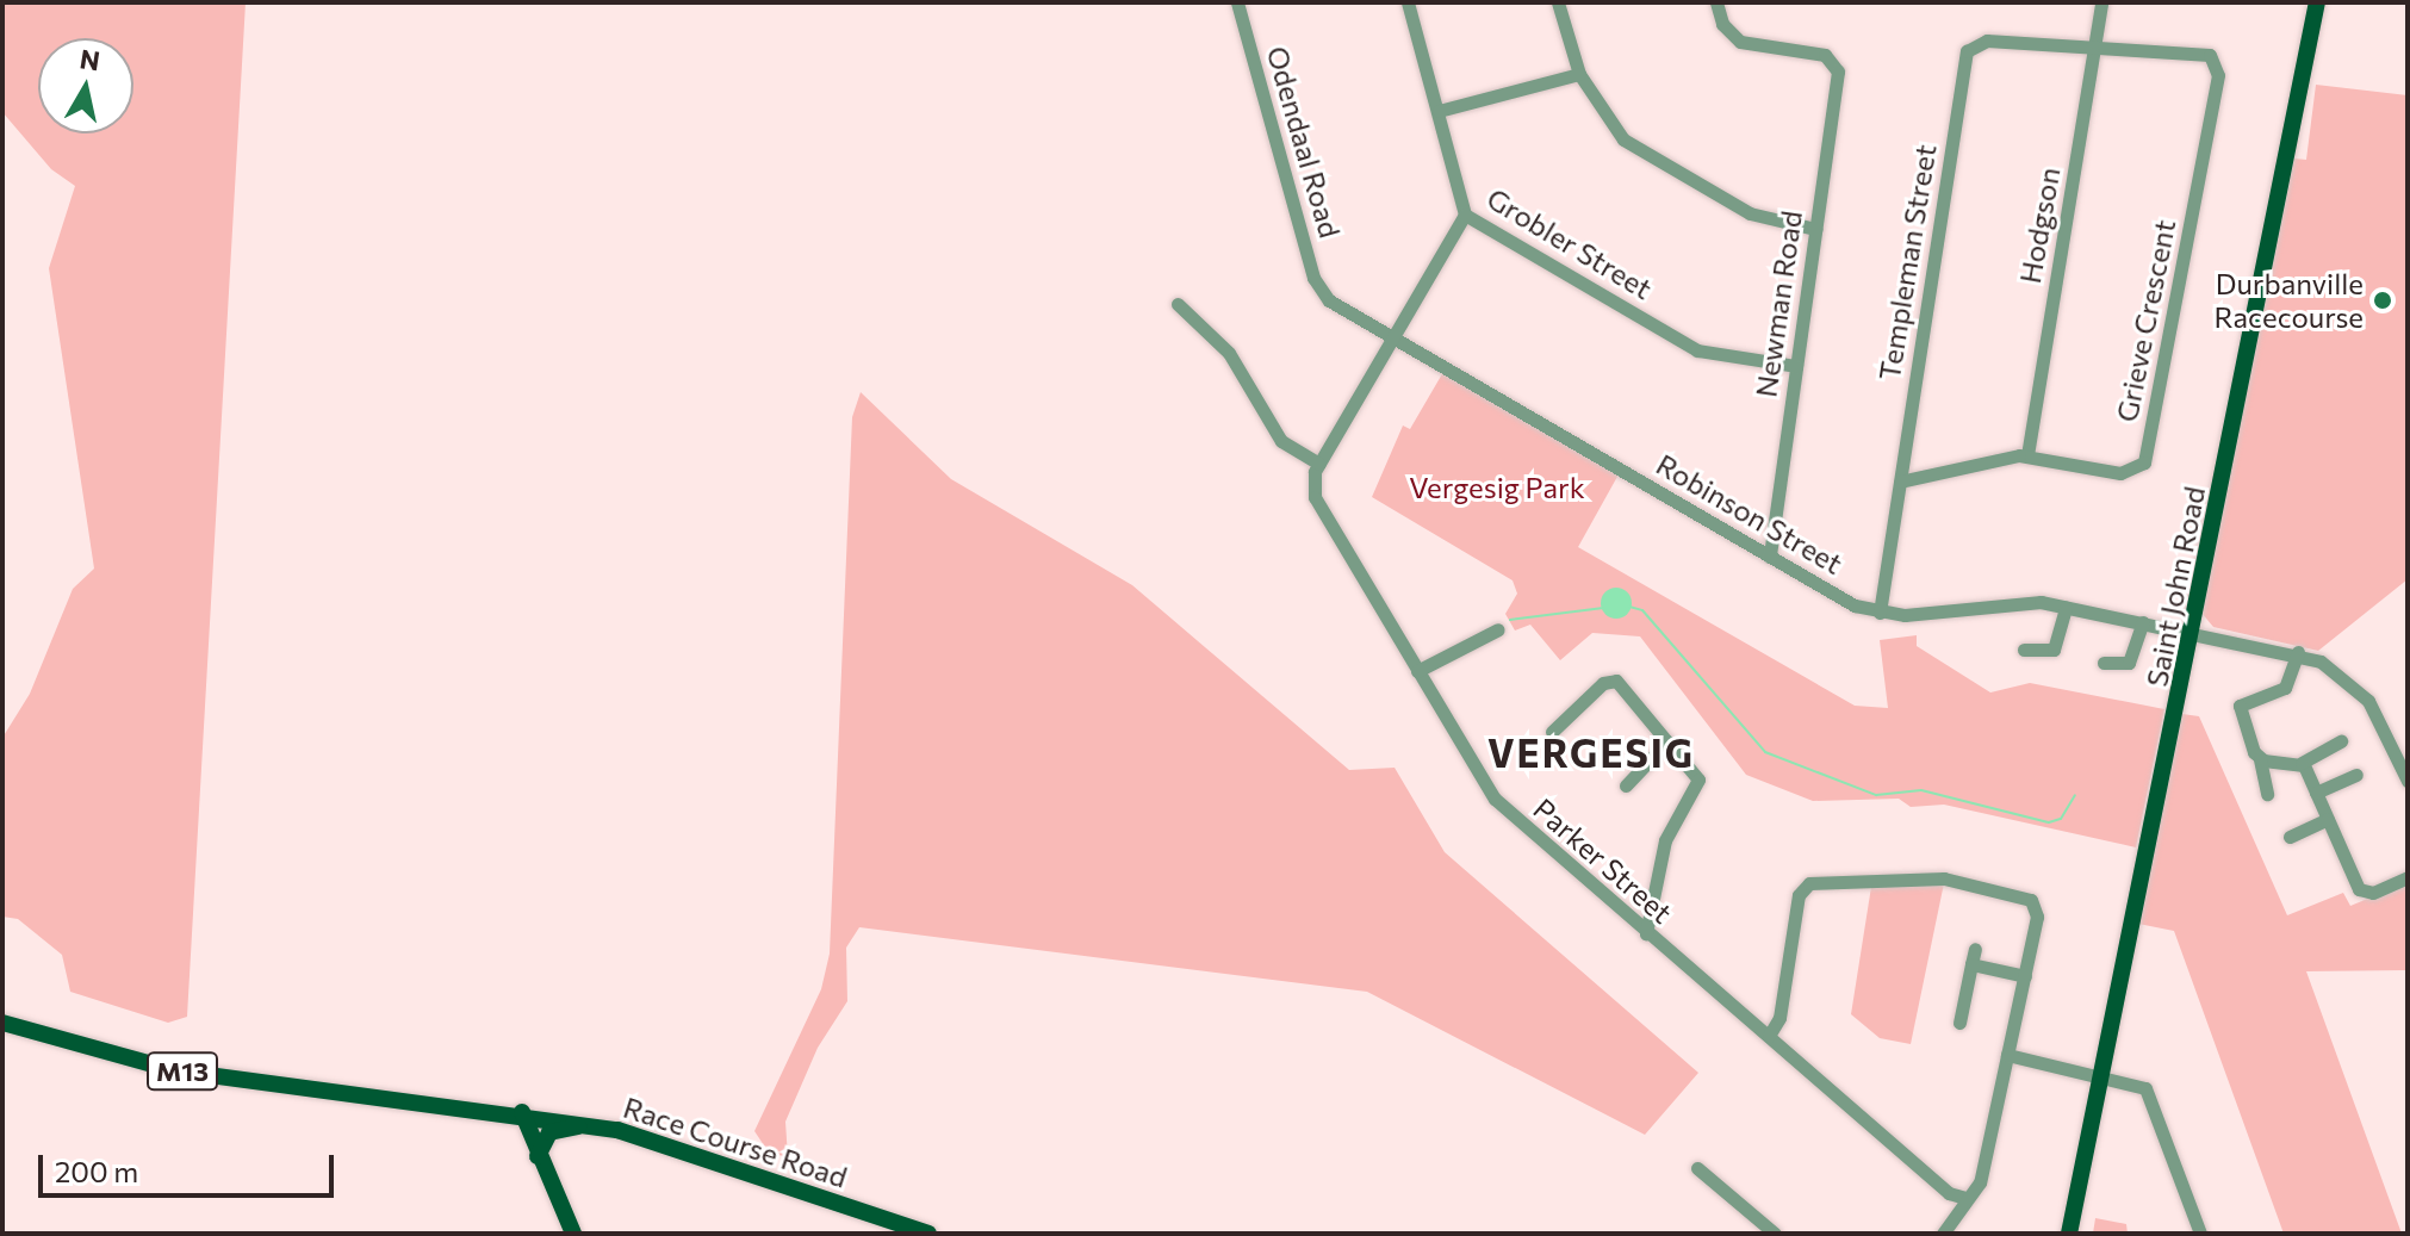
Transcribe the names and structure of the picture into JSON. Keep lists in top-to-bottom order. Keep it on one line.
{"streets":{"main road":["Saint John Road","M13","Race Course Road"],"street":["Odendaal Road","Hodgson","Grobler Street","Templeman Street","Newman Road","Grieve Crescent","Robinson Street","Parker Street"]},"crossings":[["Odendaal Road","Robinson Street"],["Hodgson","Templeman Street"],["Hodgson","Grieve Crescent"],["Grobler Street","Newman Road"],["Templeman Street","Grieve Crescent"],["Templeman Street","Robinson Street"],["Newman Road","Robinson Street"],["Robinson Street","Saint John Road"],["M13","Race Course Road"]],"districts":["VERGESIG"],"parks":["Vergesig Park"],"places":["Durbanville Racecourse"],"scale_bar":"200 m","north":"top"}
